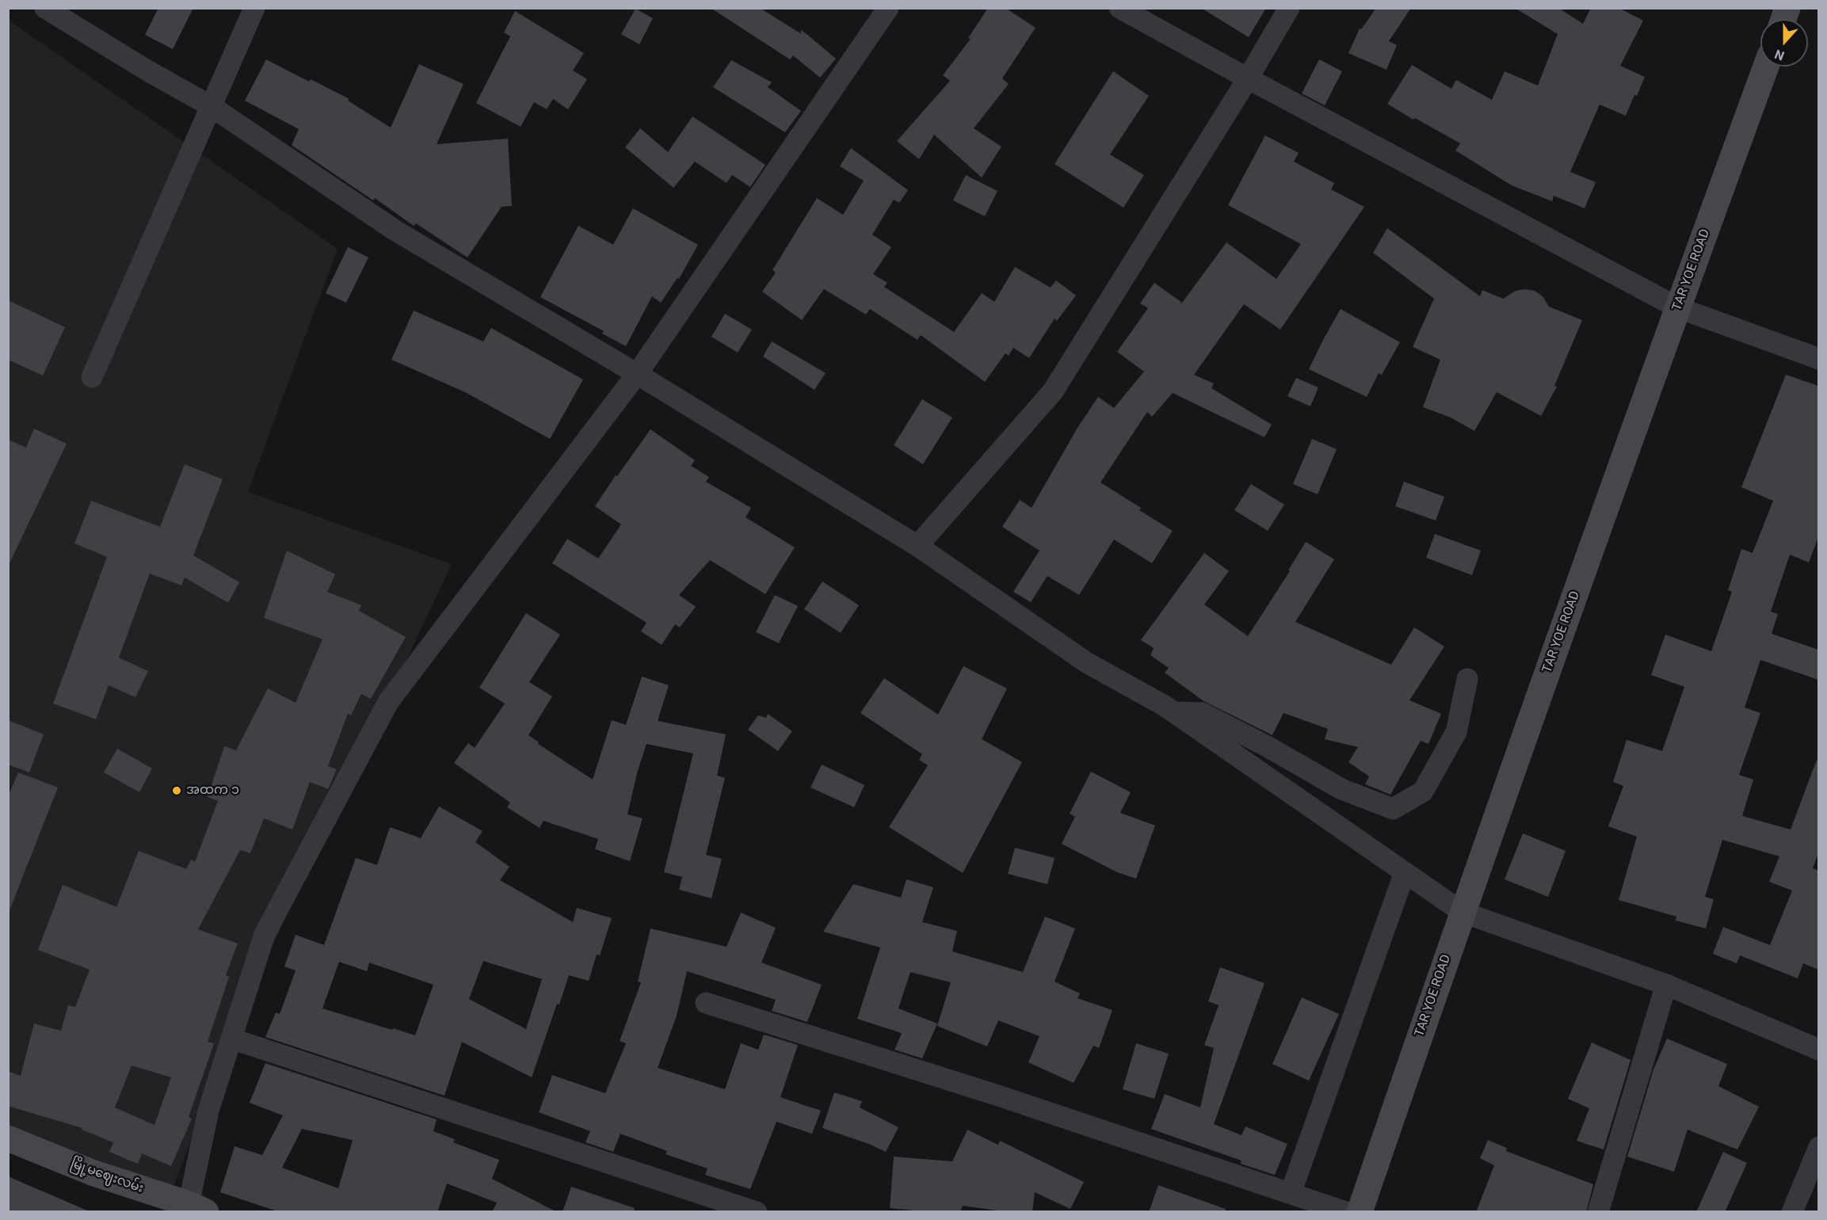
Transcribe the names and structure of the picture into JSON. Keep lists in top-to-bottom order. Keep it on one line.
{"streets":{"main road":["TAR YOE ROAD","မြို့မဈေးလမ်း"]},"places":["အထက ၁"],"north":"bottom"}
